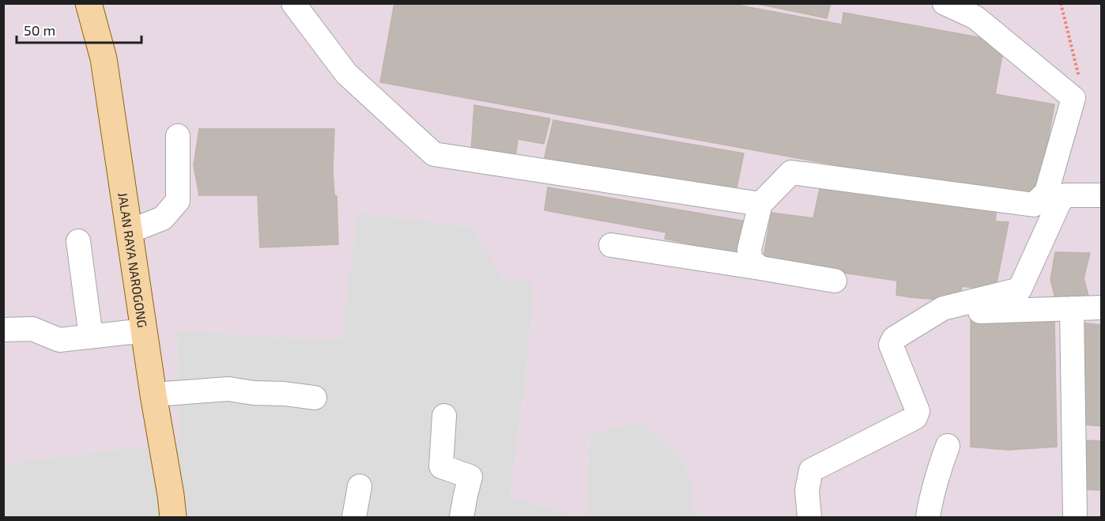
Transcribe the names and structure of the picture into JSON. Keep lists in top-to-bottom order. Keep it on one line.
{"streets":{"main road":["JALAN RAYA NAROGONG"]},"scale_bar":"50 m"}
